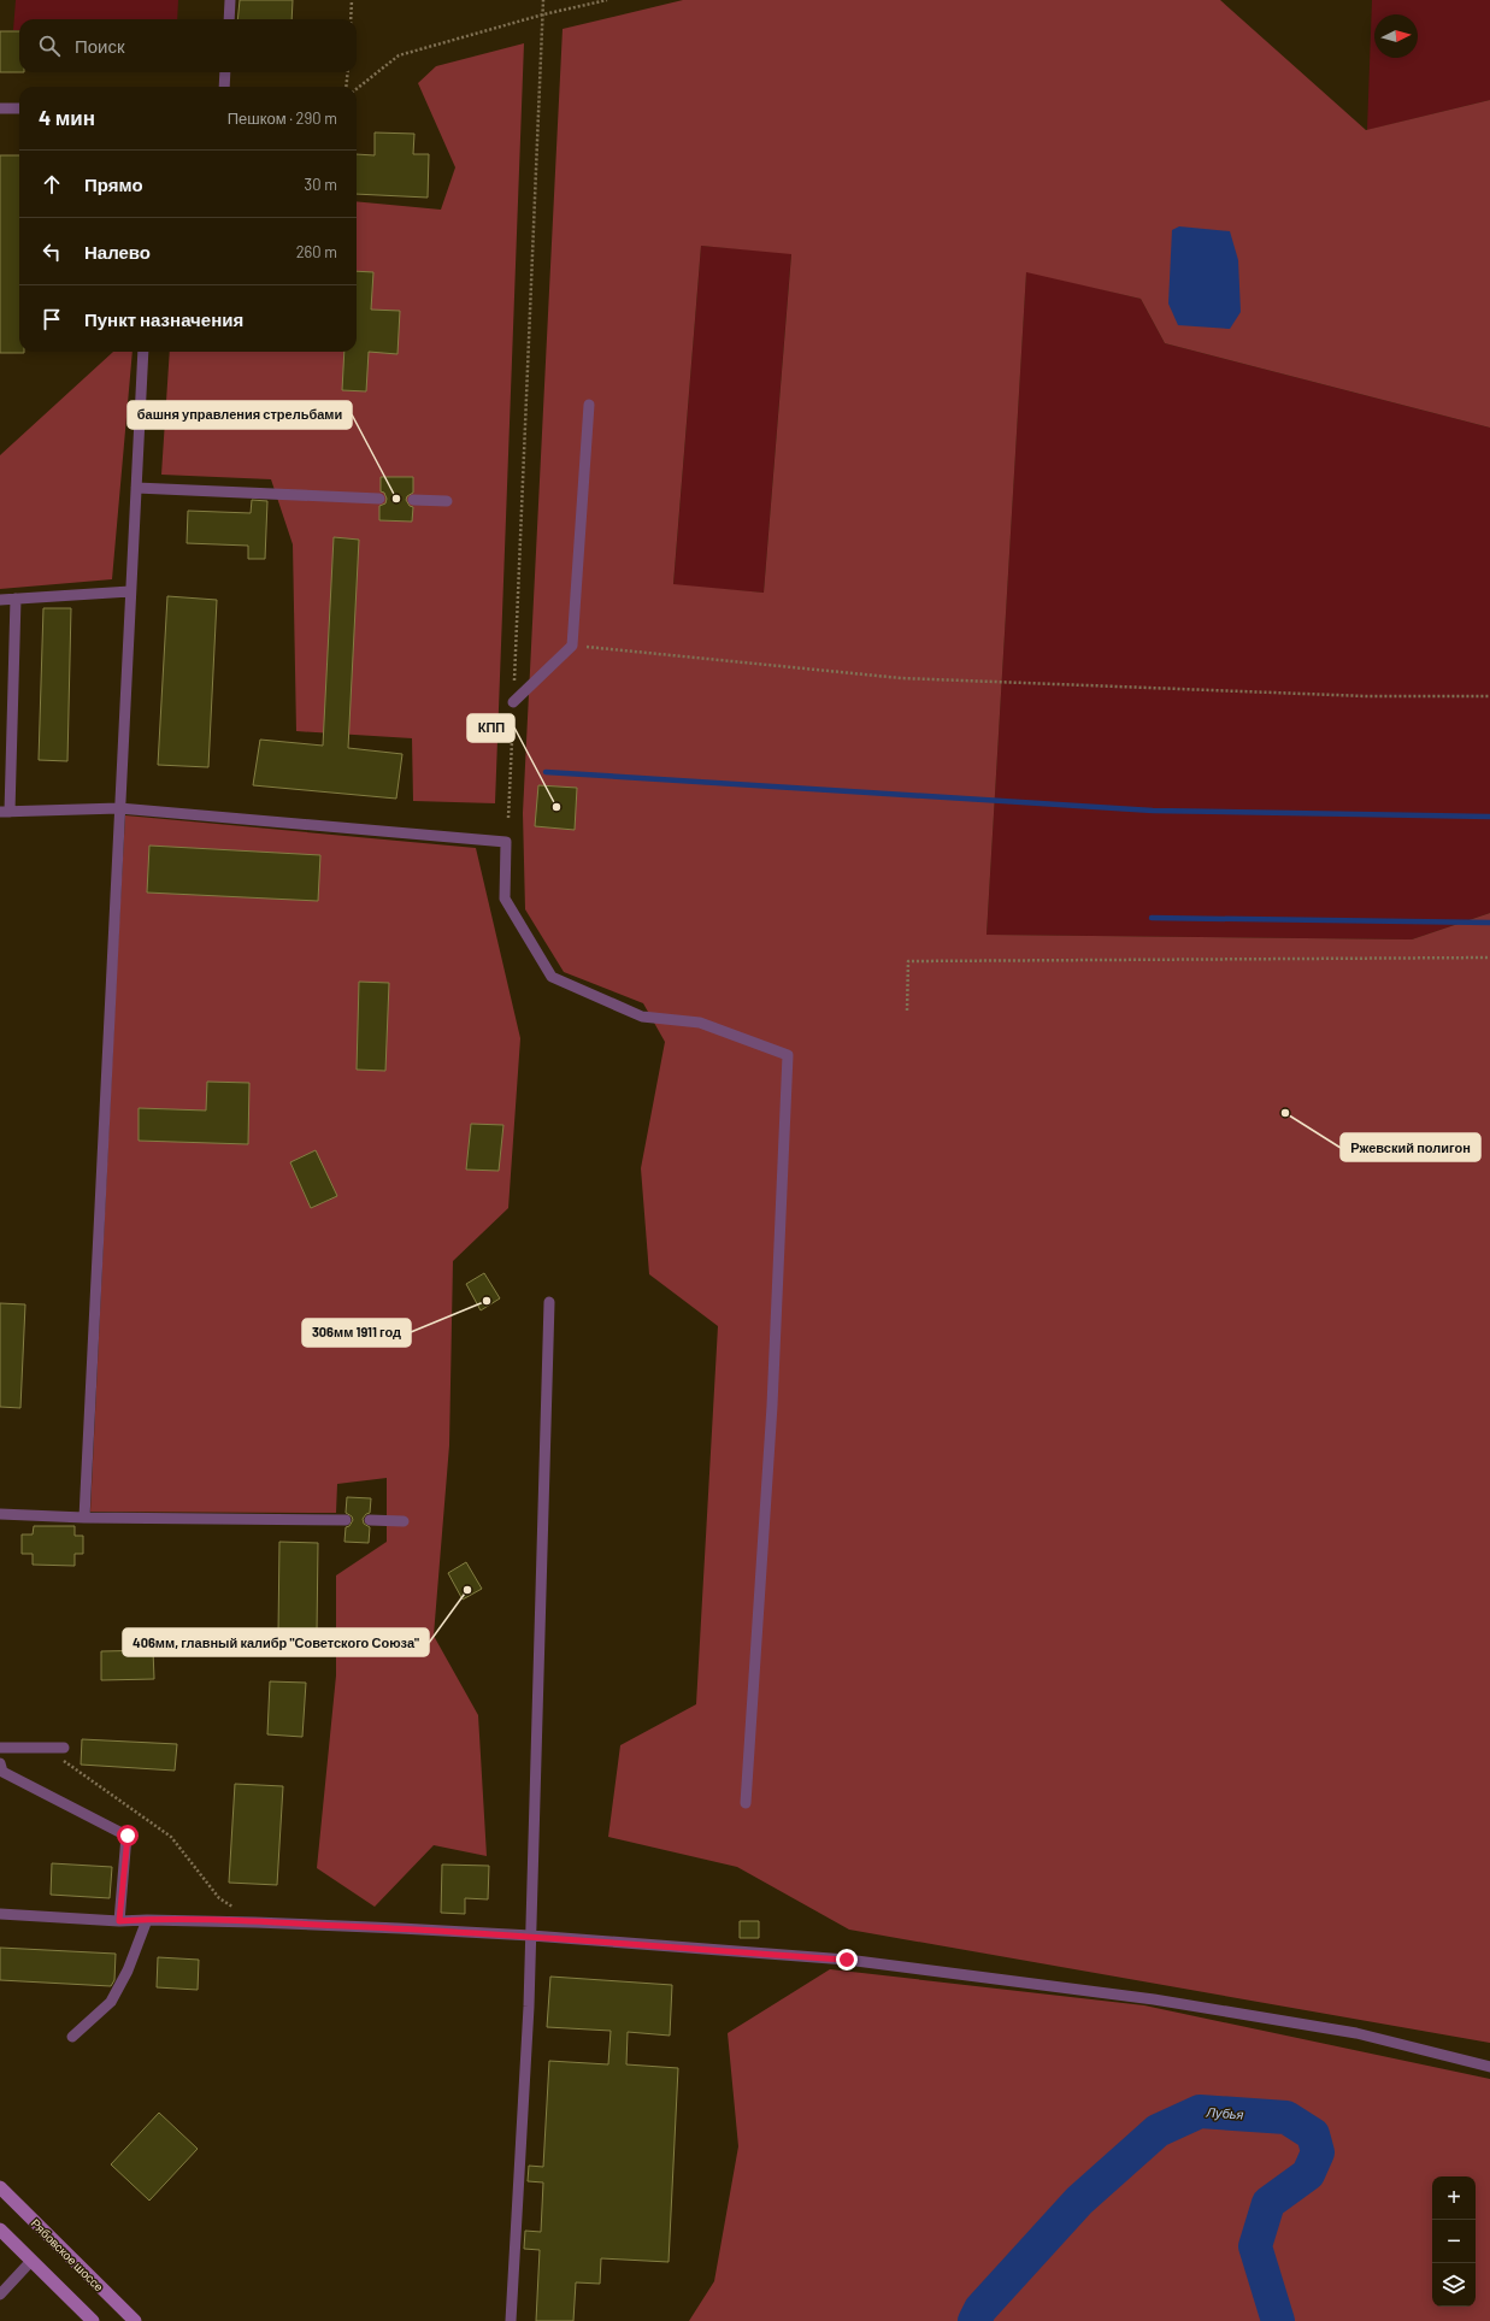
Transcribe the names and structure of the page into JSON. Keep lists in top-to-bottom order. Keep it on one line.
{"streets":{"main road":["Рябовское шоссе"]},"water":["Лубья"],"places":["башня управления стрельбами","КПП","Ржевский полигон","306мм 1911 год","406мм, главный калибр \"Советского Союза\""],"north":"right","page":{"search":"Поиск","heading":["4 мин","Пешком · 290 m"],"list":[["Прямо","30 m"],["Налево","260 m"],"Пункт назначения"],"map_buttons":["+","−"]}}
